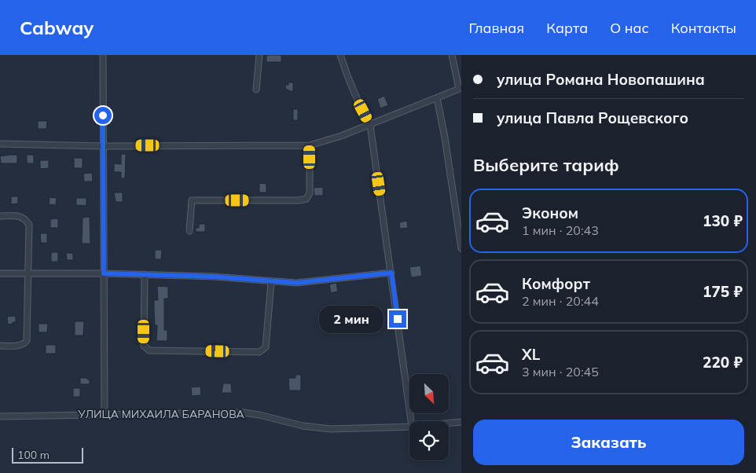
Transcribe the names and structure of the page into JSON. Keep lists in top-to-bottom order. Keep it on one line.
{"streets":{"street":["УЛИЦА МИХАИЛА БАРАНОВА"]},"scale_bar":"100 m","north":"bottom right","page":{"header":"Cabway","nav":["Главная","Карта","О нас","Контакты"],"banner":["улица Романа Новопашина","улица Павла Рощевского"],"heading":"Выберите тариф","list":[{"name":"Эконом","note":"1 мин · 20:43","value":"130 ₽"},{"name":"Комфорт","note":"2 мин · 20:44","value":"175 ₽"},{"name":"XL","note":"3 мин · 20:45","value":"220 ₽"}],"bubble":"2 мин","buttons":"Заказать","scale":"100 m"}}
